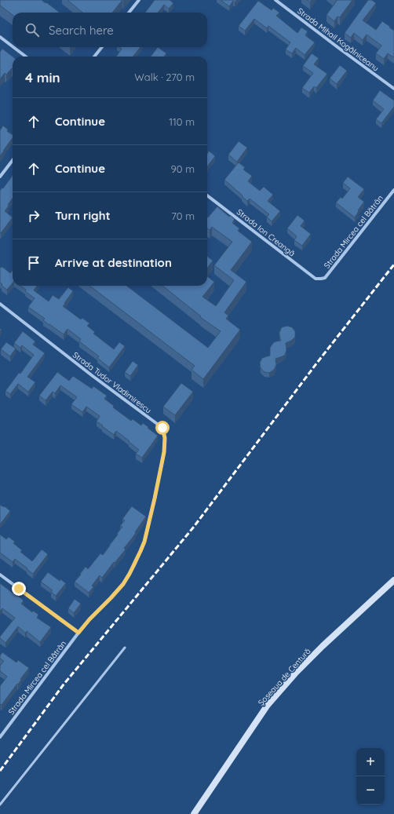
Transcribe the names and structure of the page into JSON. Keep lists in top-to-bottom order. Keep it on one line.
{"streets":{"main road":["Șoseaua de Centură"],"street":["Strada Mihail Kogălniceanu","Strada Mircea cel Bătrân","Strada Ion Creangă","Strada Tudor Vladimirescu"]},"crossings":[["Strada Mircea cel Bătrân","Strada Ion Creangă"],["Strada Mircea cel Bătrân","Strada Tudor Vladimirescu"]],"page":{"search":"Search here","heading":["4 min","Walk · 270 m"],"list":[["Continue","110 m"],["Continue","90 m"],["Turn right","70 m"],"Arrive at destination"],"map_buttons":["+","−"]}}
